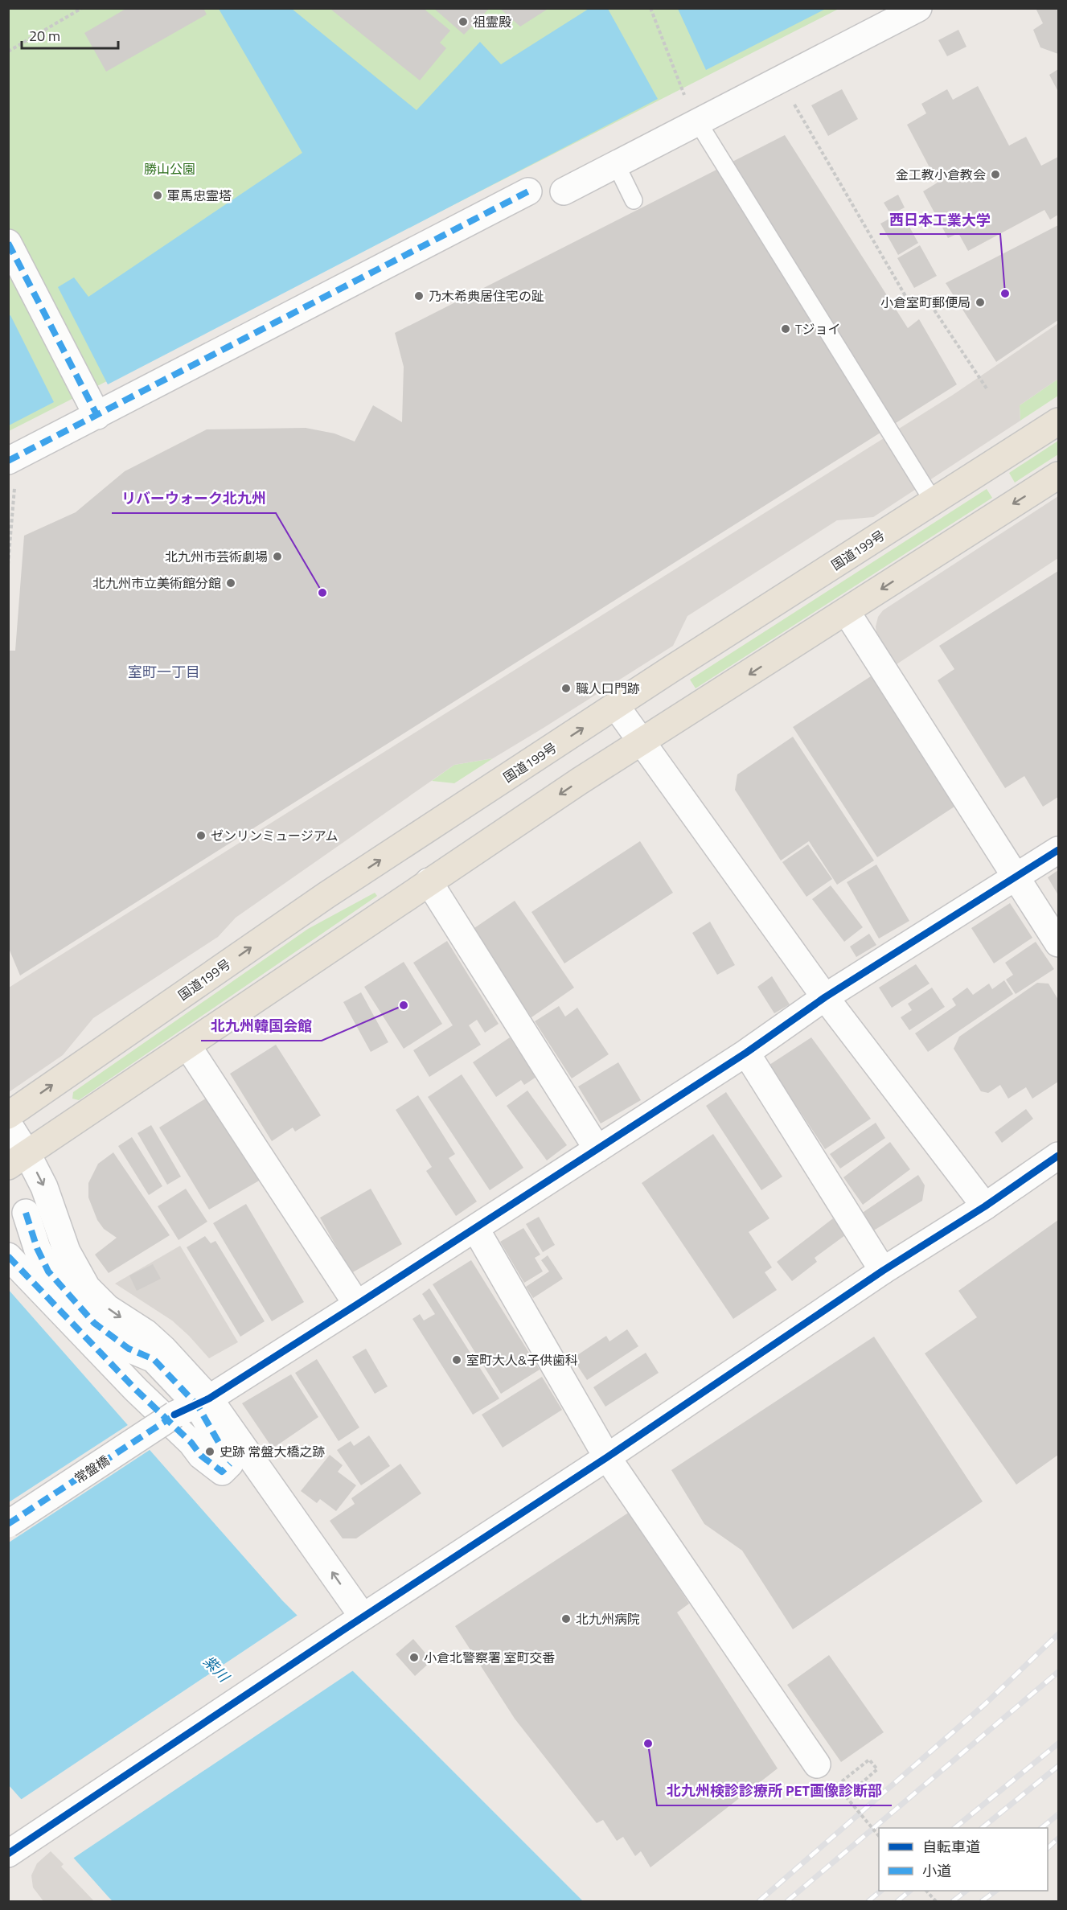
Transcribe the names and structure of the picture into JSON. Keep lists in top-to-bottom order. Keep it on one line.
{"streets":{"highway":["国道199号"],"street":["常盤橋"]},"districts":["室町一丁目"],"water":["紫川"],"parks":["勝山公園"],"places":["祖霊殿","金工教小倉教会","軍馬忠霊塔","西日本工業大学","乃木希典居住宅の趾","小倉室町郵便局","Tジョイ","北九州市芸術劇場","北九州市立美術館分館","リバーウォーク北九州","職人口門跡","ゼンリンミュージアム","北九州韓国会館","室町大人&子供歯科","史跡 常盤大橋之跡","北九州病院","小倉北警察署 室町交番","北九州検診診療所 PET画像診断部"],"legend":["自転車道","小道"],"scale_bar":"20 m"}
